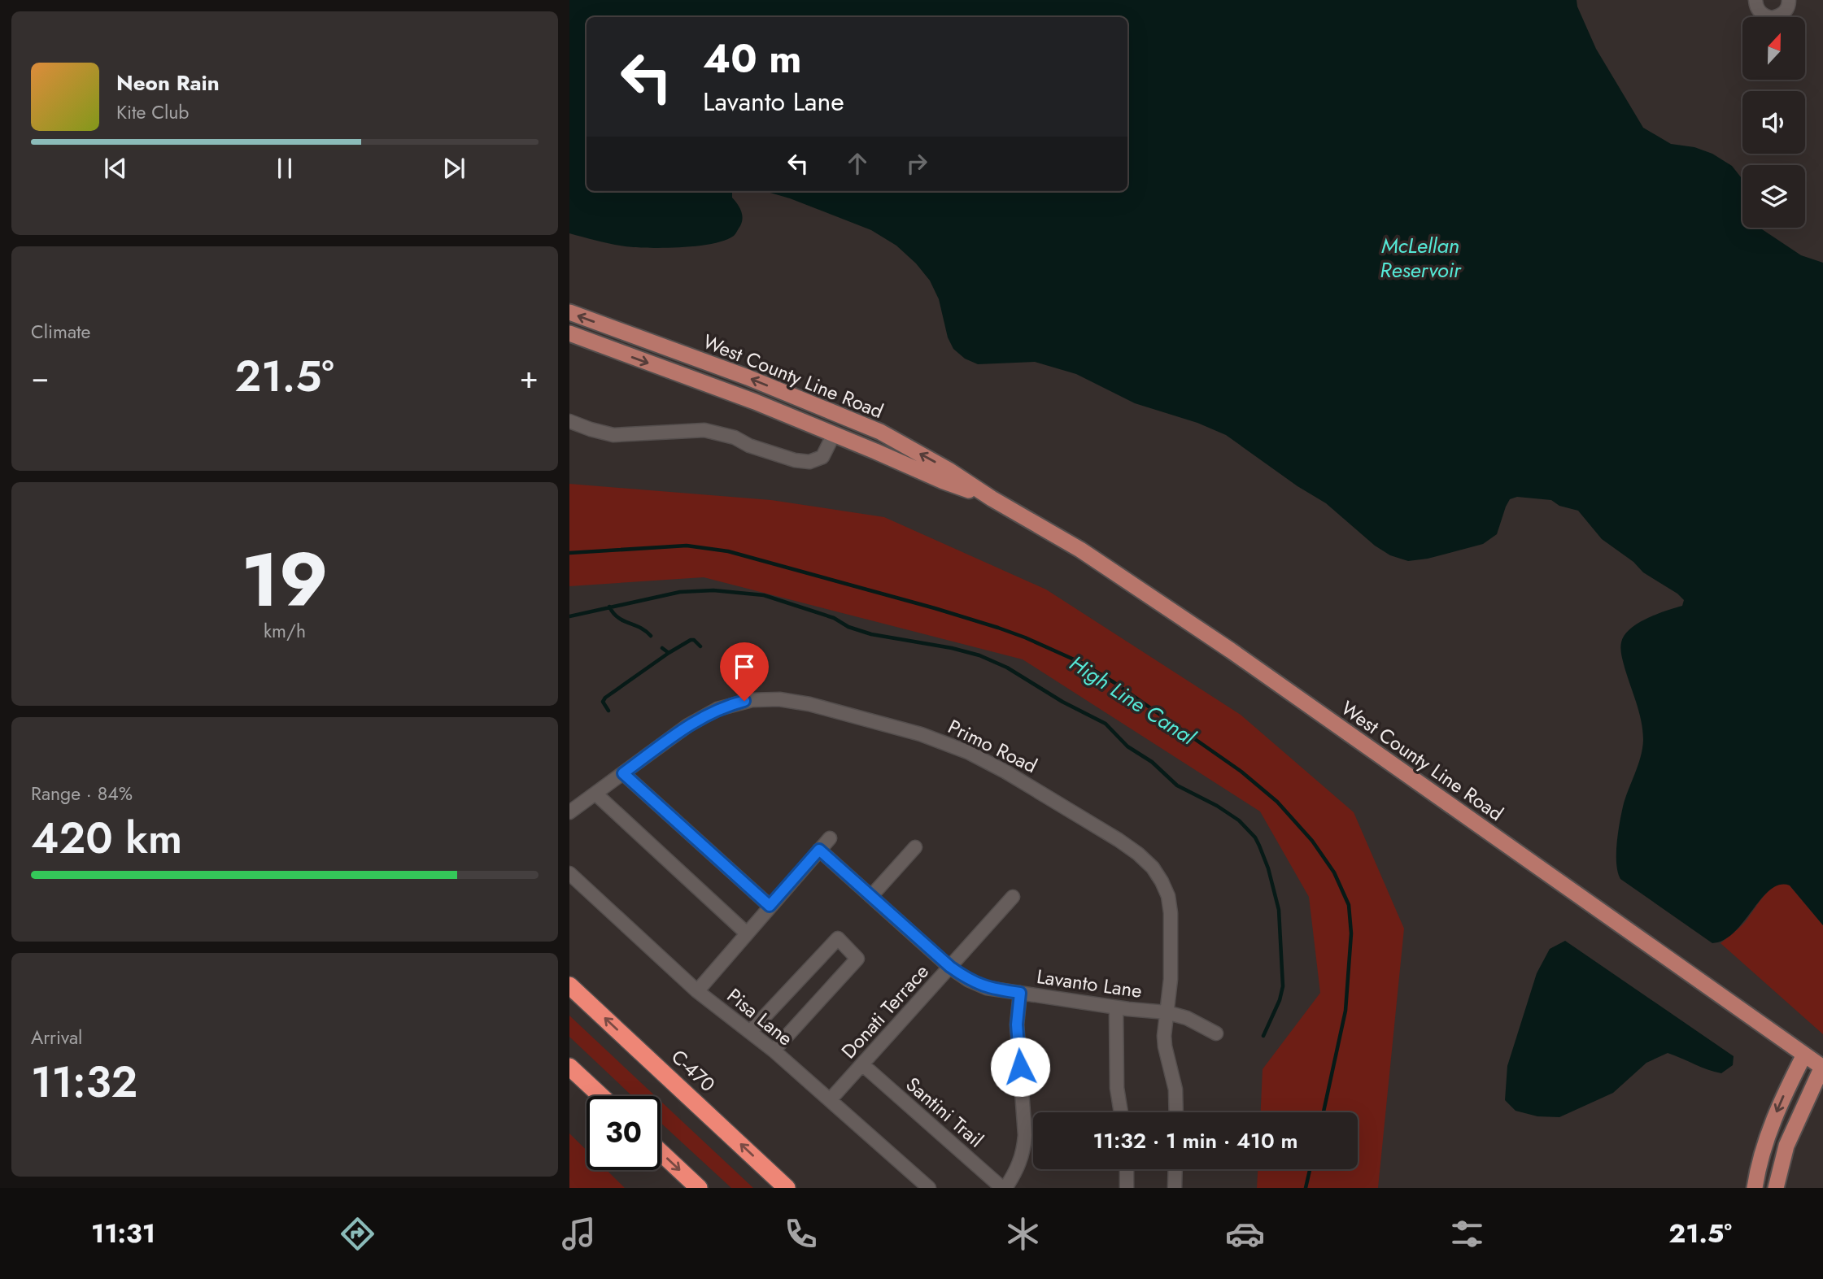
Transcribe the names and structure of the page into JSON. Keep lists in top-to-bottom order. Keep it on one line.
{"streets":{"highway":["C-470"],"main road":["West County Line Road"],"street":["Primo Road","Lavanto Lane","Donati Terrace","Pisa Lane","Santini Trail"]},"crossings":[["Primo Road","Lavanto Lane"],["Lavanto Lane","Donati Terrace"],["Donati Terrace","Pisa Lane"],["Donati Terrace","Santini Trail"]],"water":["McLellan Reservoir","High Line Canal"],"north":"top","page":{"turn":["40 m","Lavanto Lane"],"song":["Neon Rain","Kite Club"],"tile":["Climate",["19","km/h"],["Range · 84%","420 km"],["Arrival","11:32"]],"heat":["−","21.5°","+"],"limit":"30","trip":"11:32 · 1 min · 410 m","tabs":["11:31","21.5°"]}}
